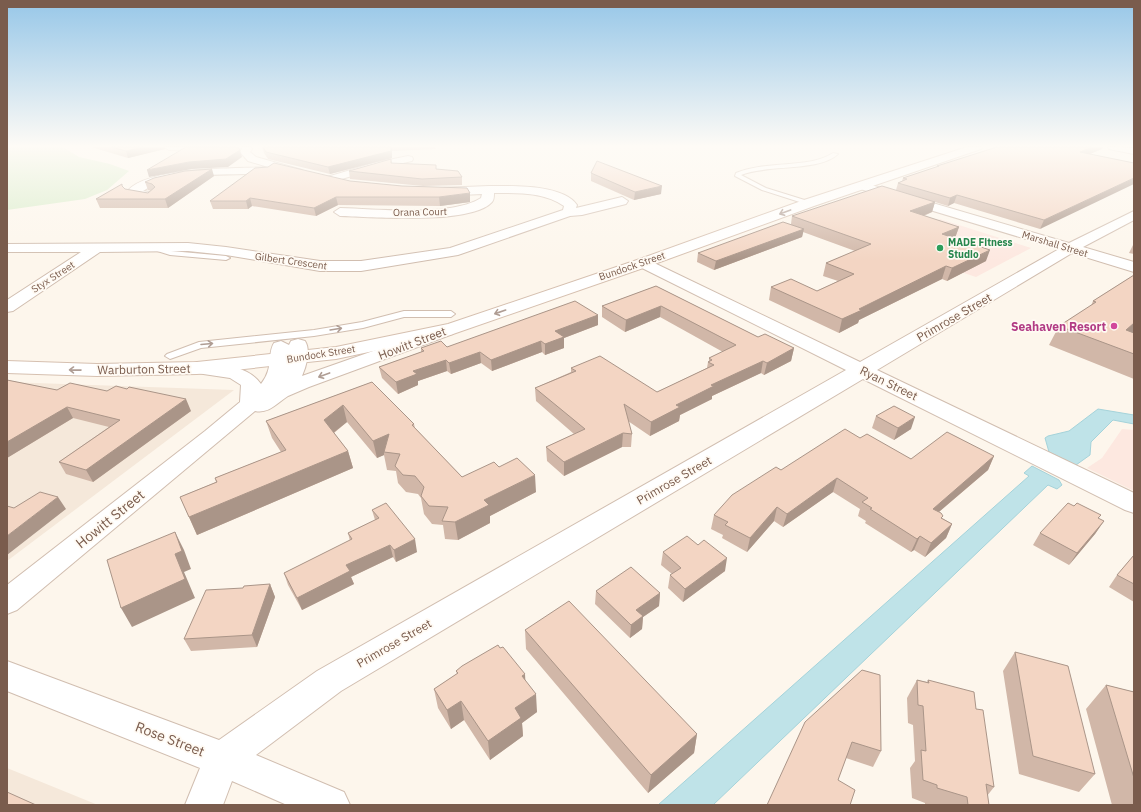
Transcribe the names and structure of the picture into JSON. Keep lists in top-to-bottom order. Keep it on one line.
{"streets":{"main road":["Bundock Street","Warburton Street"],"street":["Orana Court","Marshall Street","Gilbert Crescent","Styx Street","Primrose Street","Howitt Street","Ryan Street","Rose Street"]},"crossings":[["Marshall Street","Bundock Street"],["Marshall Street","Primrose Street"],["Gilbert Crescent","Styx Street"],["Bundock Street","Howitt Street"],["Bundock Street","Warburton Street"],["Bundock Street","Ryan Street"],["Primrose Street","Ryan Street"],["Primrose Street","Rose Street"],["Howitt Street","Warburton Street"]],"places":["MADE Fitness Studio","Seahaven Resort"]}
